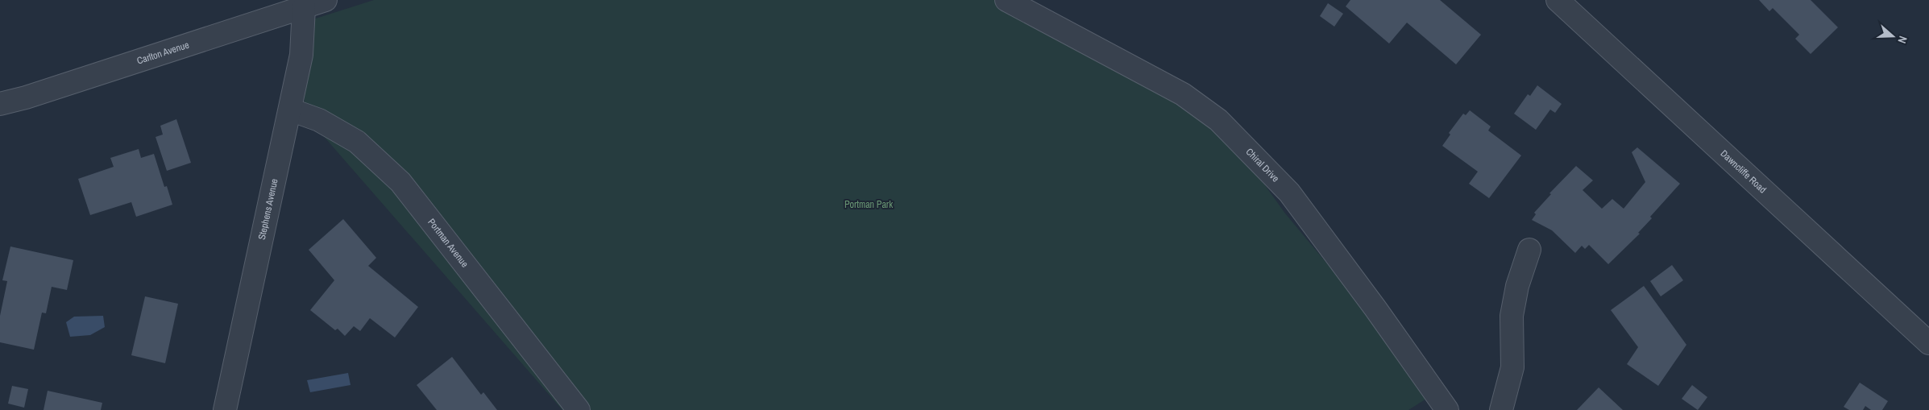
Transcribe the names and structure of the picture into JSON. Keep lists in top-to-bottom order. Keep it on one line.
{"streets":{"street":["Carlton Avenue","Chiral Drive","Dawncliffe Road","Stephens Avenue","Portman Avenue"]},"crossings":[["Carlton Avenue","Stephens Avenue"],["Stephens Avenue","Portman Avenue"]],"parks":["Portman Park"],"north":"right"}
